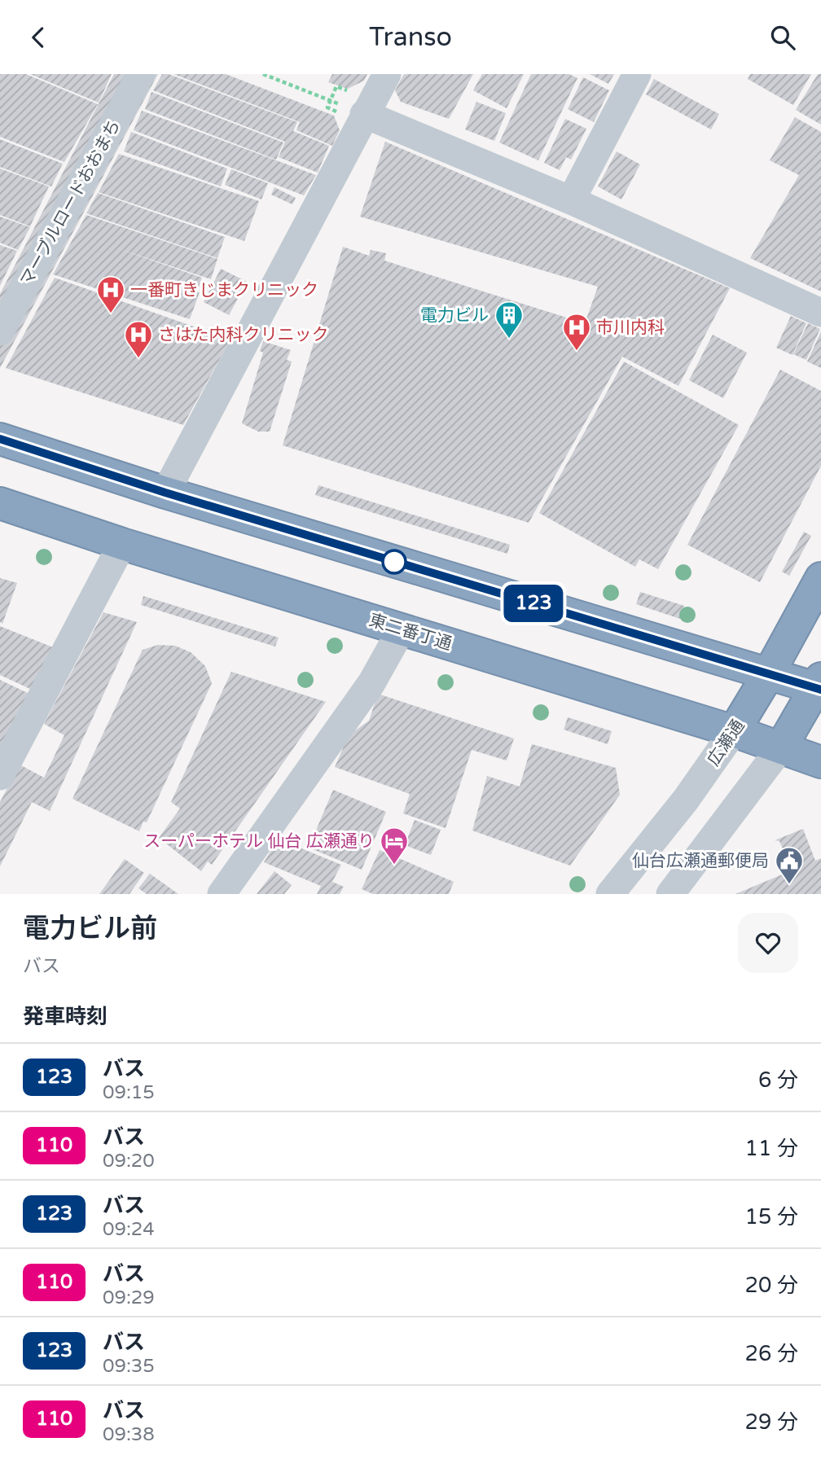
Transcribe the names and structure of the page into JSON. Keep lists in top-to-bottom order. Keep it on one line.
{"streets":{"highway":["東二番丁通","広瀬通"],"street":["マーブルロードおおまち"]},"crossings":[["東二番丁通","広瀬通"]],"places":{"hospital":["一番町きじまクリニック","市川内科","さはた内科クリニック"],"building":["電力ビル"],"hotel":["スーパーホテル 仙台 広瀬通り"],"public building":["仙台広瀬通郵便局"]},"lines":["bus line 123"],"page":{"header":"Transo","on_map":"123","heading":[["電力ビル前","バス"],"発車時刻"],"list":[{"mark":"123","name":"バス","note":"09:15","value":"6 分"},{"mark":"110","name":"バス","note":"09:20","value":"11 分"},{"mark":"123","name":"バス","note":"09:24","value":"15 分"},{"mark":"110","name":"バス","note":"09:29","value":"20 分"},{"mark":"123","name":"バス","note":"09:35","value":"26 分"},{"mark":"110","name":"バス","note":"09:38","value":"29 分"}]}}
